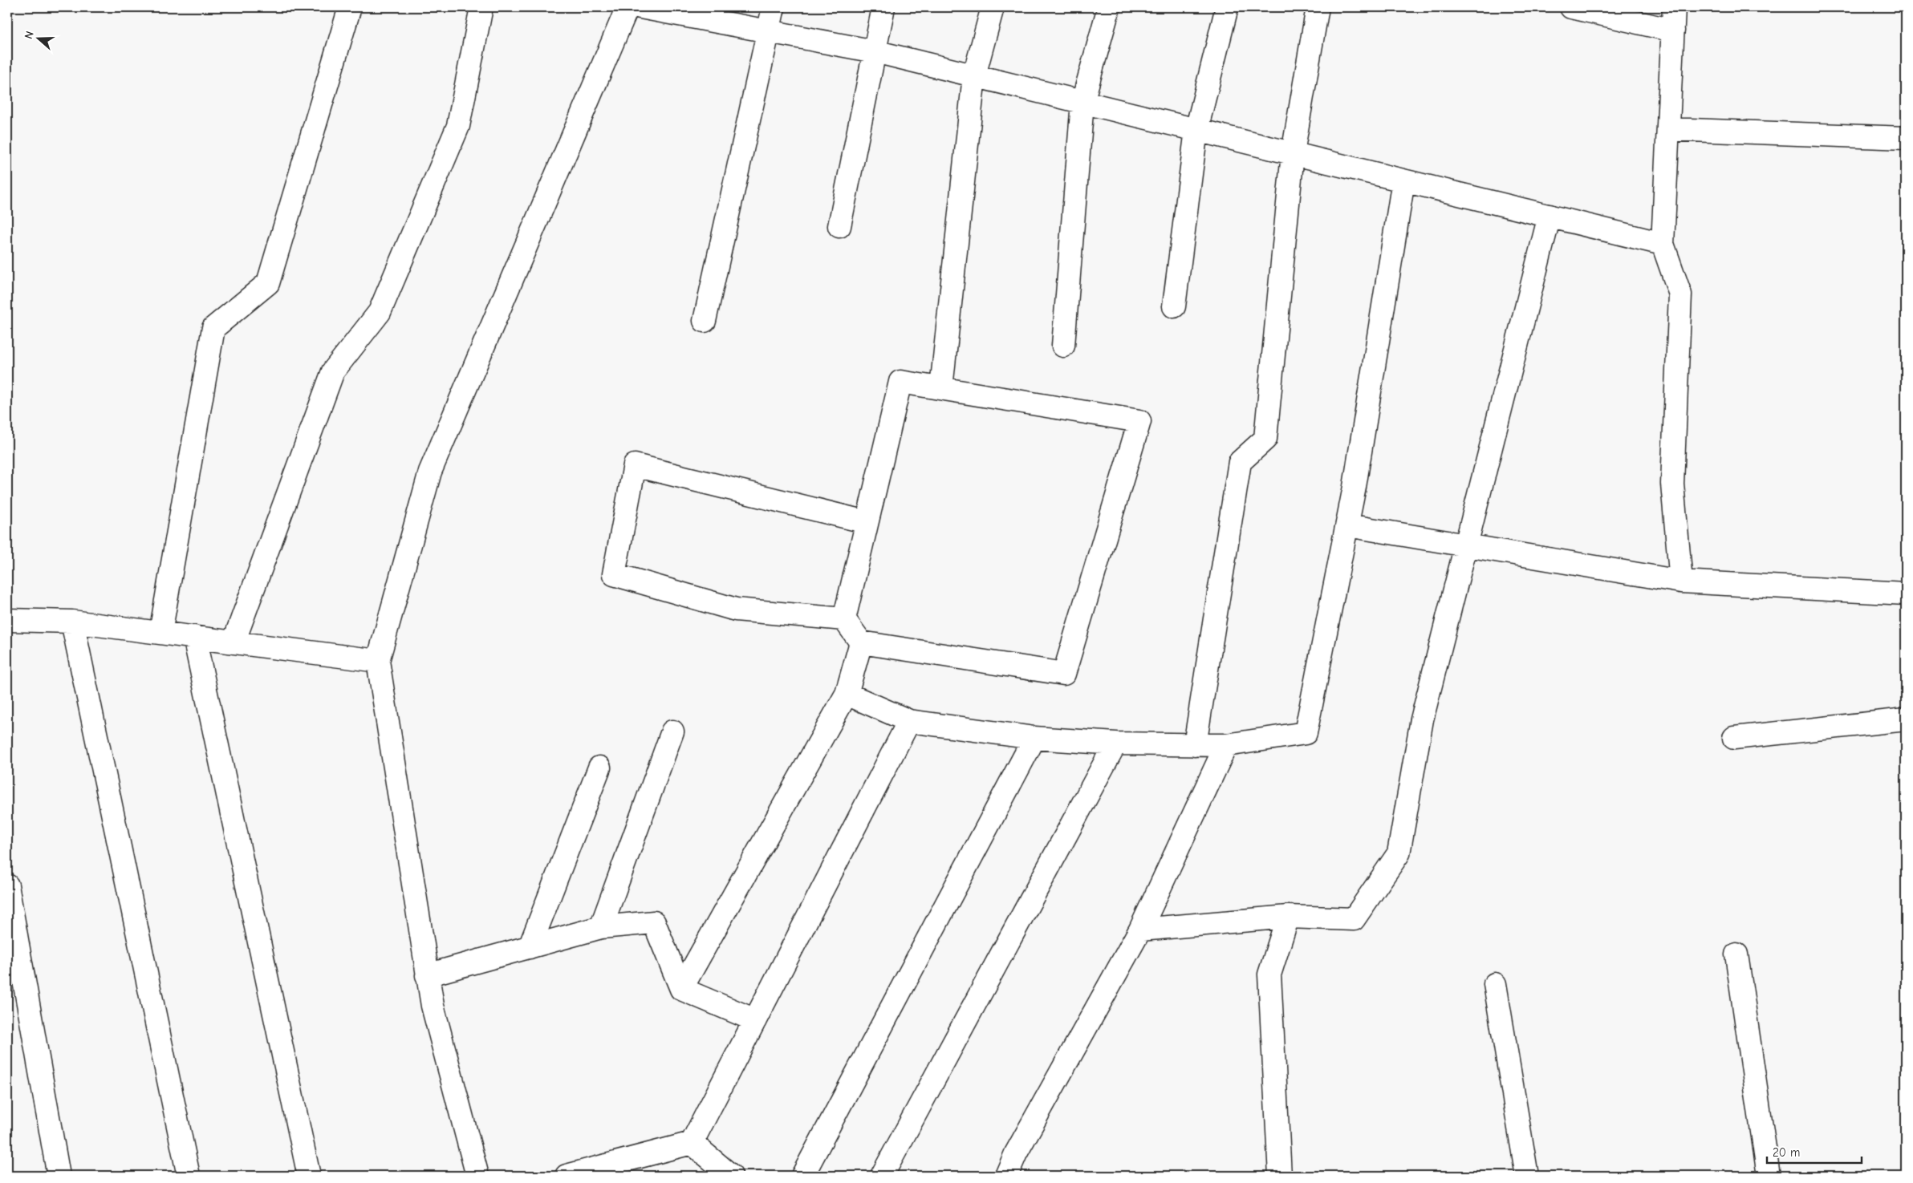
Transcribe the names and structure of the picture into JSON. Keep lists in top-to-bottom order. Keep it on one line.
{"scale_bar":"20 m","north":"left"}
